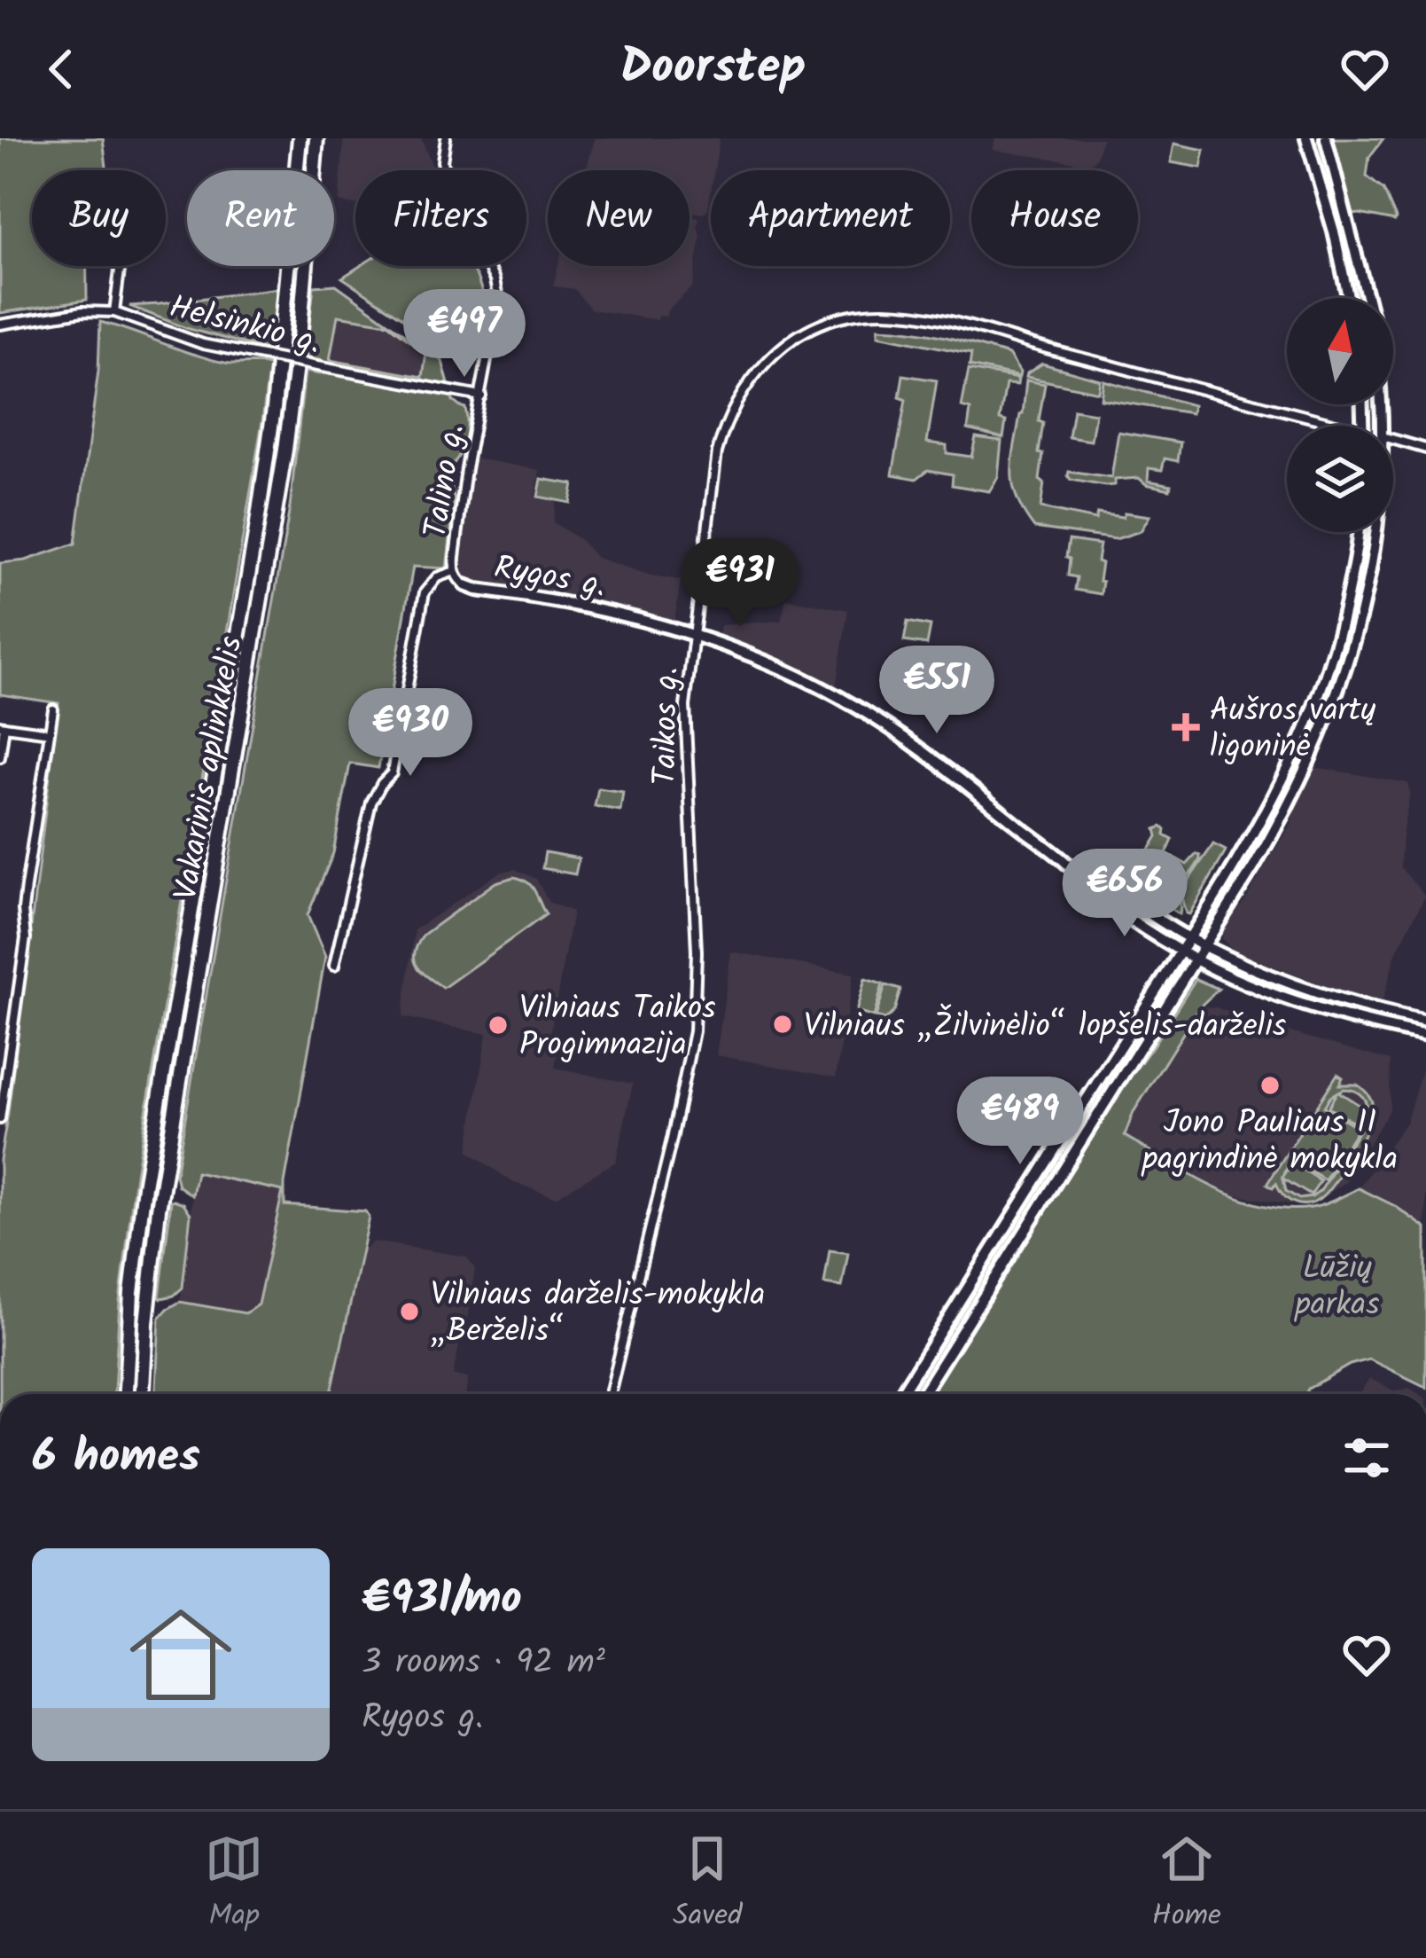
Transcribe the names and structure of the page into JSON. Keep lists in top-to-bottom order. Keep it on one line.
{"streets":{"highway":["Vakarinis aplinkkelis"],"main road":["Rygos g."],"street":["Helsinkio g.","Talino g.","Taikos g."]},"crossings":[["Helsinkio g.","Talino g."],["Talino g.","Rygos g."],["Rygos g.","Taikos g."]],"parks":["Lūžių parkas"],"places":{"health":["Aušros vartų ligoninė"],"other":["Vilniaus „Žilvinėlio“ lopšelis-darželis","Vilniaus Taikos Progimnazija","Jono Pauliaus II pagrindinė mokykla","Vilniaus darželis-mokykla „Berželis“"]},"north":"top","page":{"header":"Doorstep","chip":["Buy","Rent","Filters","New","Apartment","House"],"price":["€497","€931","€551","€930","€656","€489"],"heading":"6 homes","list":[{"name":"€931/mo","note":"3 rooms · 92 m² · Rygos g."}],"tabs":["Map","Saved","Home"]}}
